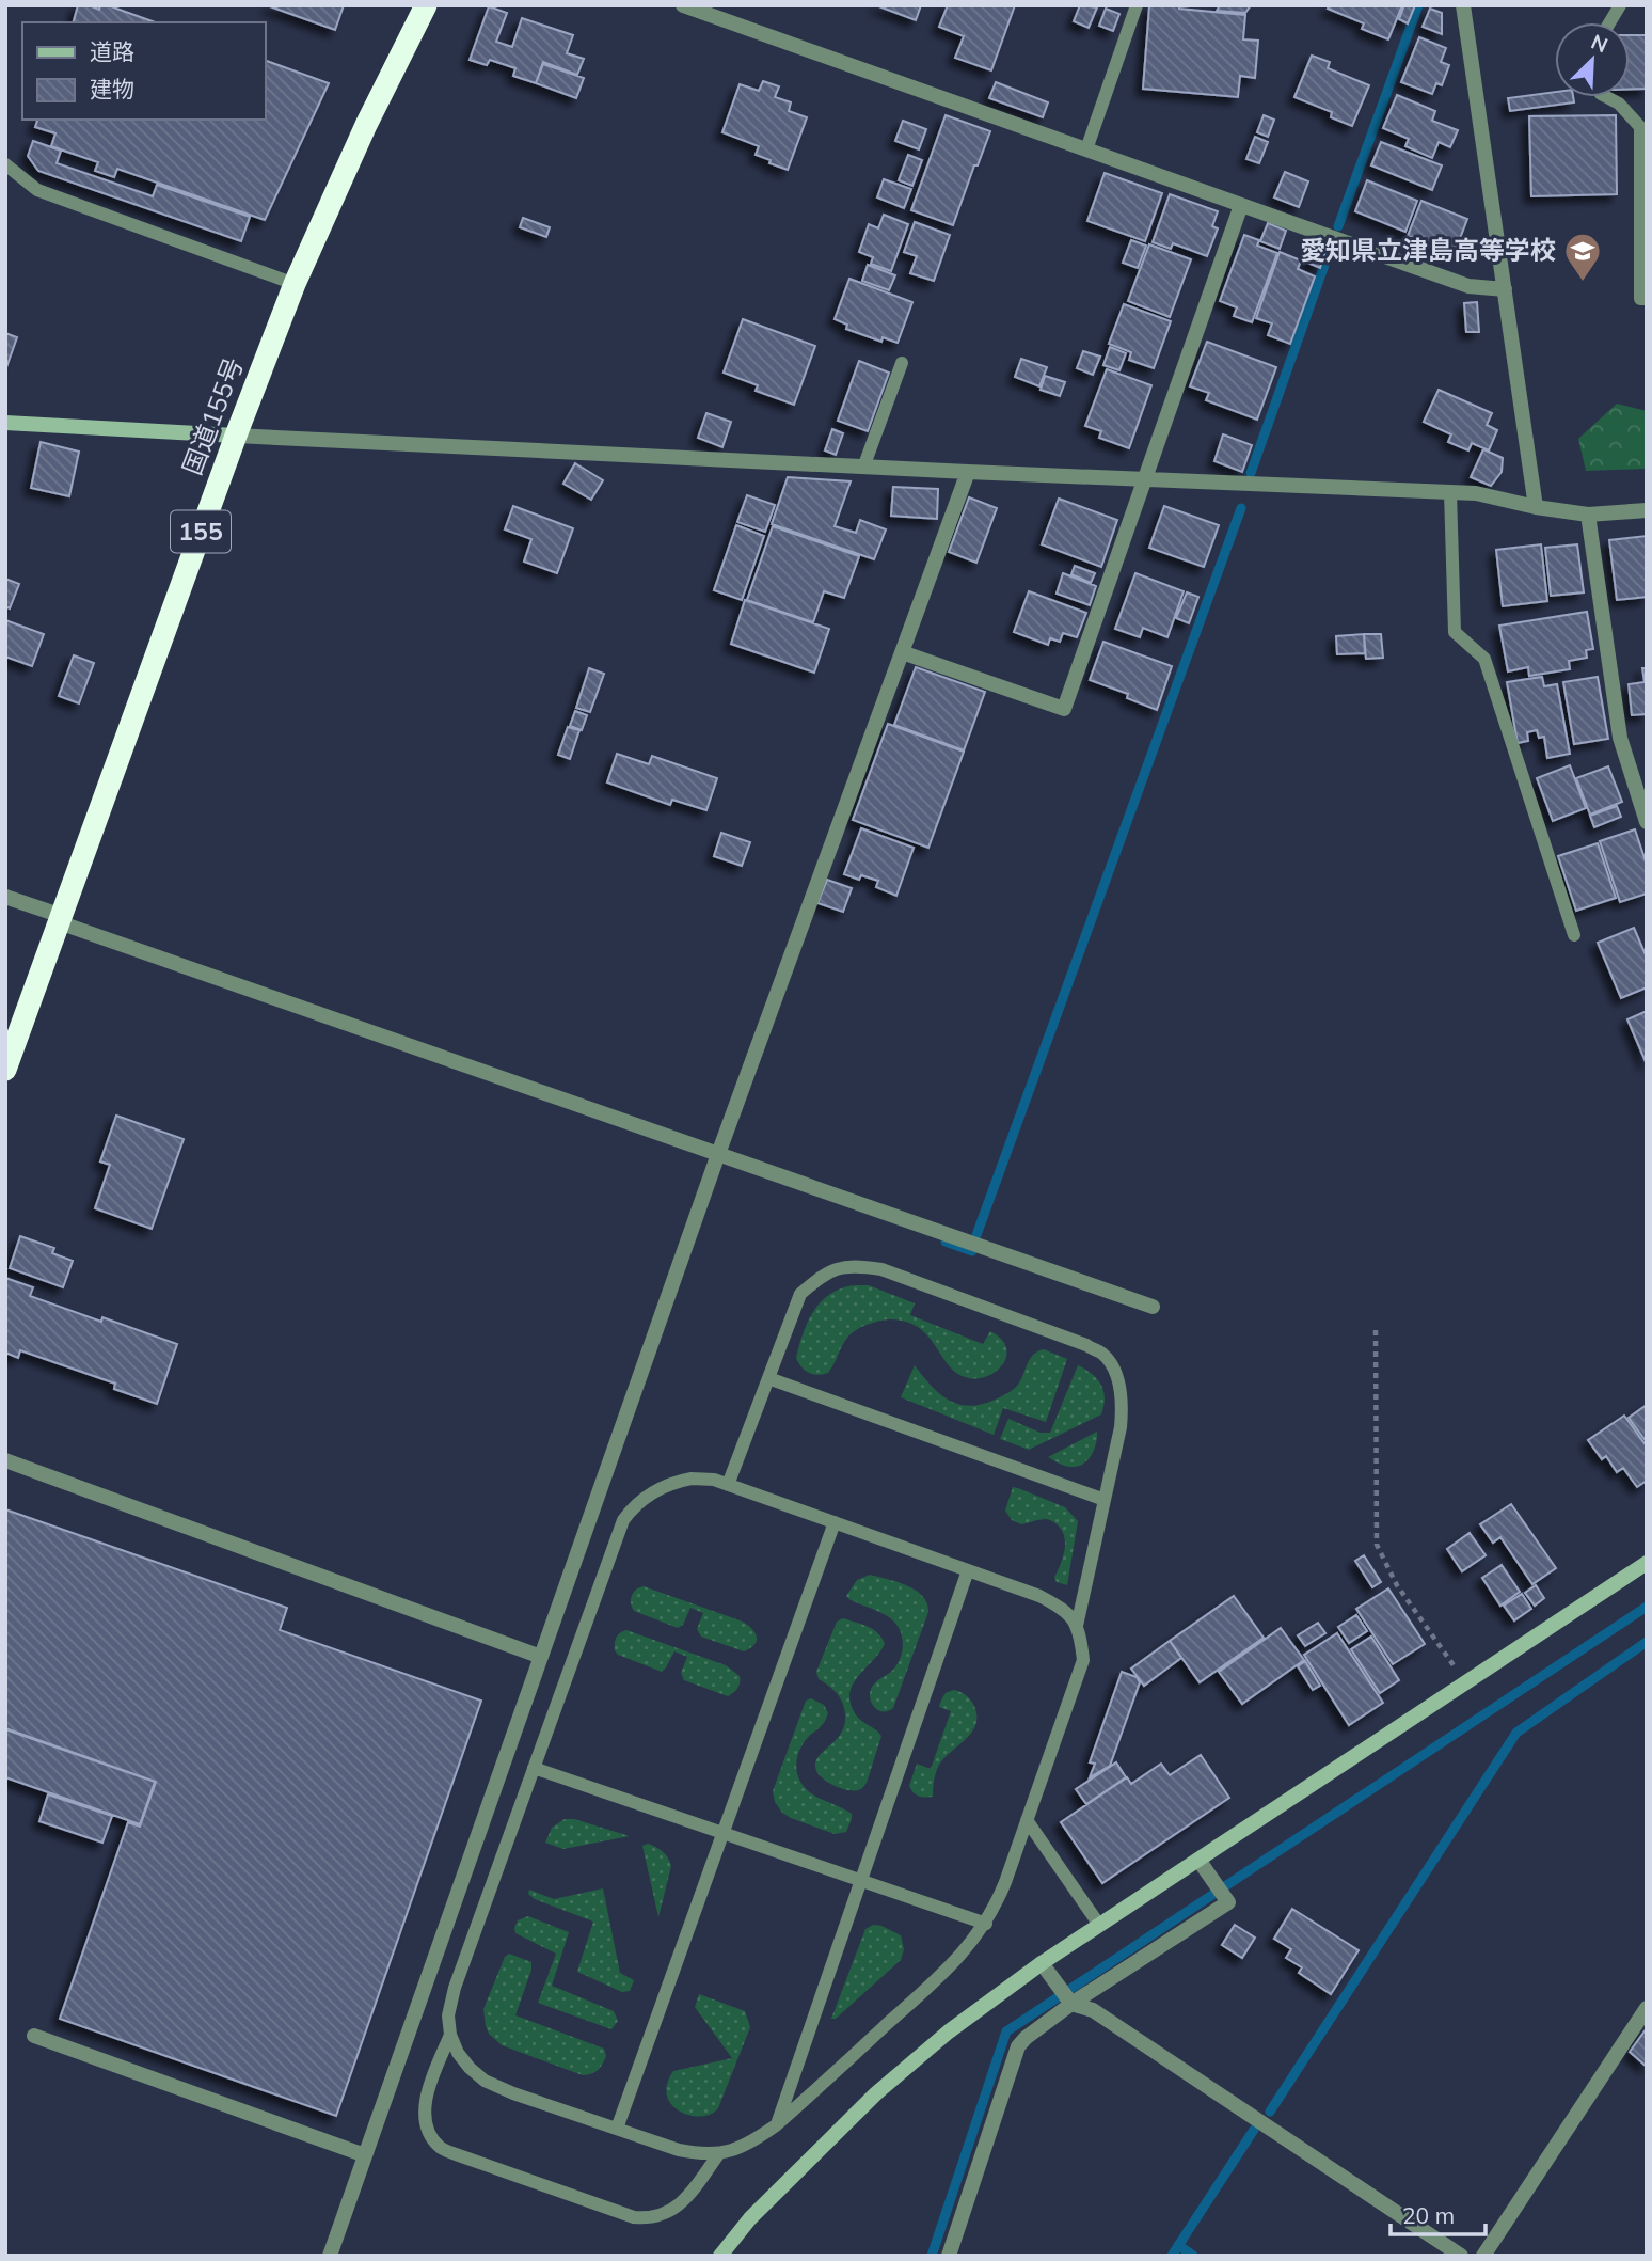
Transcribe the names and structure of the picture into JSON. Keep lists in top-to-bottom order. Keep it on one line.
{"streets":{"highway":["国道155号","155"]},"places":{"school or university":["愛知県立津島高等学校"]},"legend":["道路","建物"],"scale_bar":"20 m","north":"top right"}
